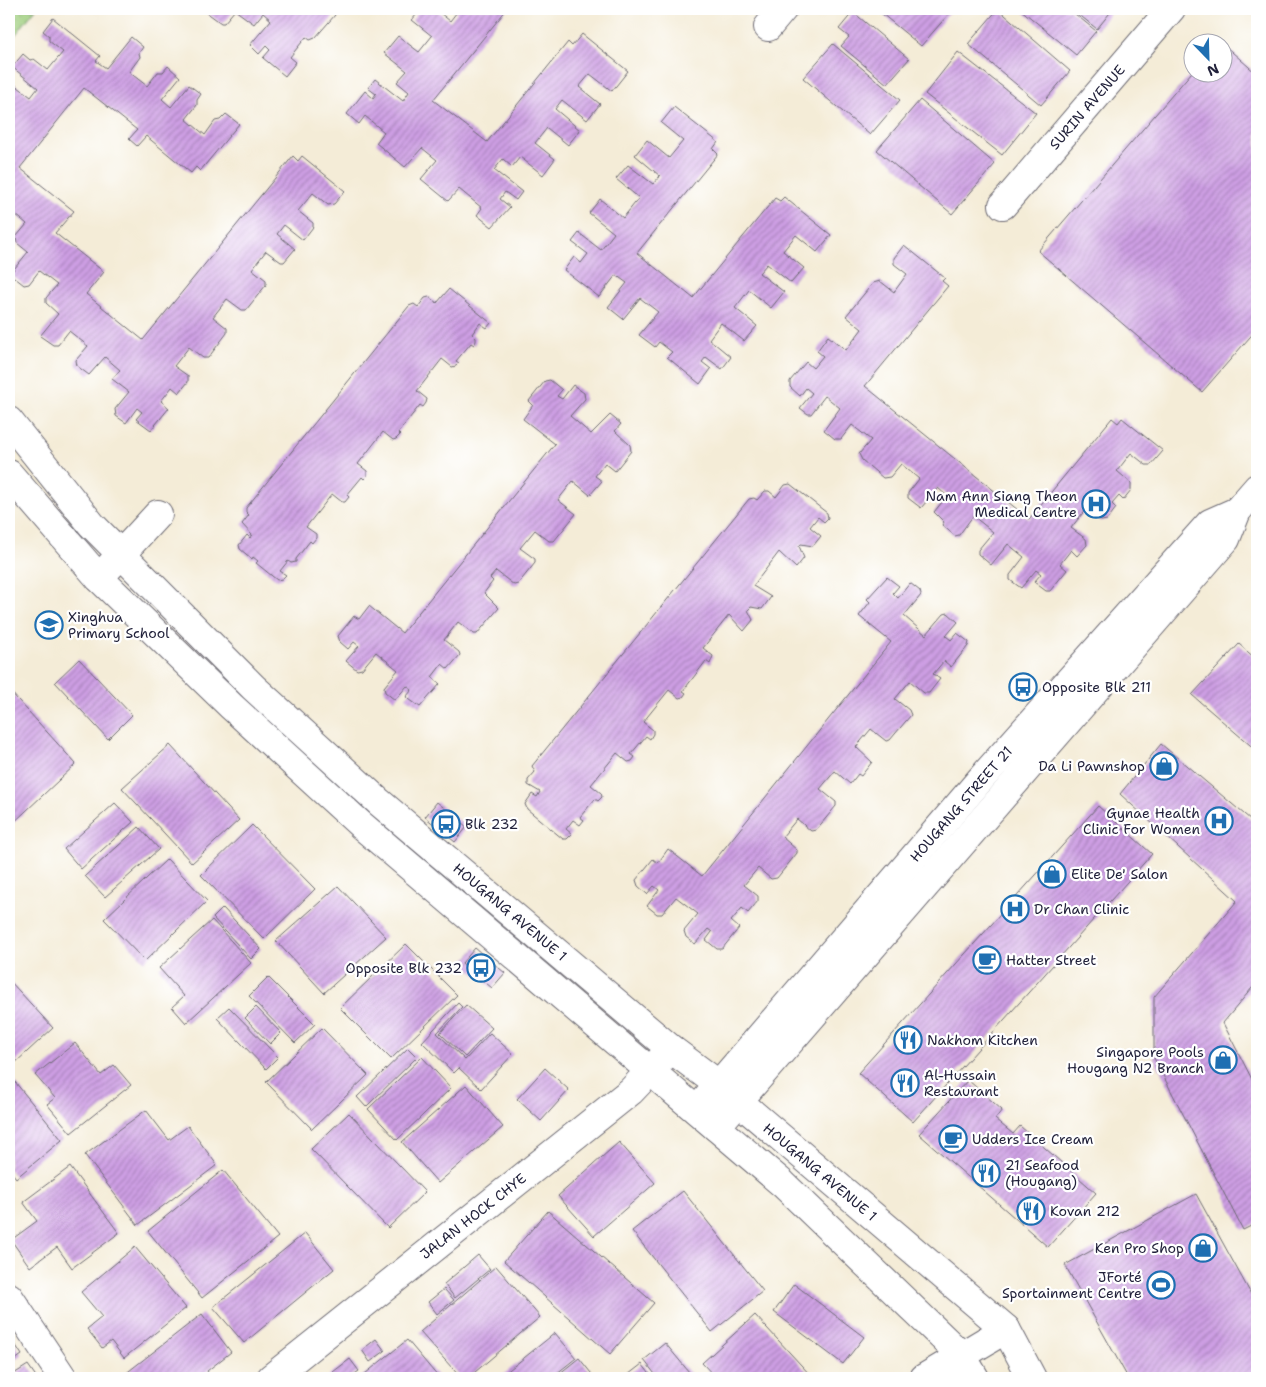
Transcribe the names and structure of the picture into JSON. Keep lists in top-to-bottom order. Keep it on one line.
{"streets":{"main road":["SURIN AVENUE","HOUGANG STREET 21","HOUGANG AVENUE 1","JALAN HOCK CHYE"]},"crossings":[["HOUGANG STREET 21","HOUGANG AVENUE 1"],["HOUGANG AVENUE 1","JALAN HOCK CHYE"]],"places":{"hospital":["Nam Ann Siang Theon Medical Centre","Gynae Health Clinic For Women","Dr Chan Clinic"],"school or university":["Xinghua Primary School"],"bus stop":["Opposite Blk 211","Blk 232","Opposite Blk 232"],"shop":["Da Li Pawnshop","Elite De' Salon","Singapore Pools Hougang N2 Branch","Ken Pro Shop"],"cafe":["Hatter Street","Udders Ice Cream"],"restaurant":["Nakhom Kitchen","Al-Hussain Restaurant","21 Seafood (Hougang)","Kovan 212"],"sports":["JForté Sportainment Centre"]},"north":"bottom right"}
